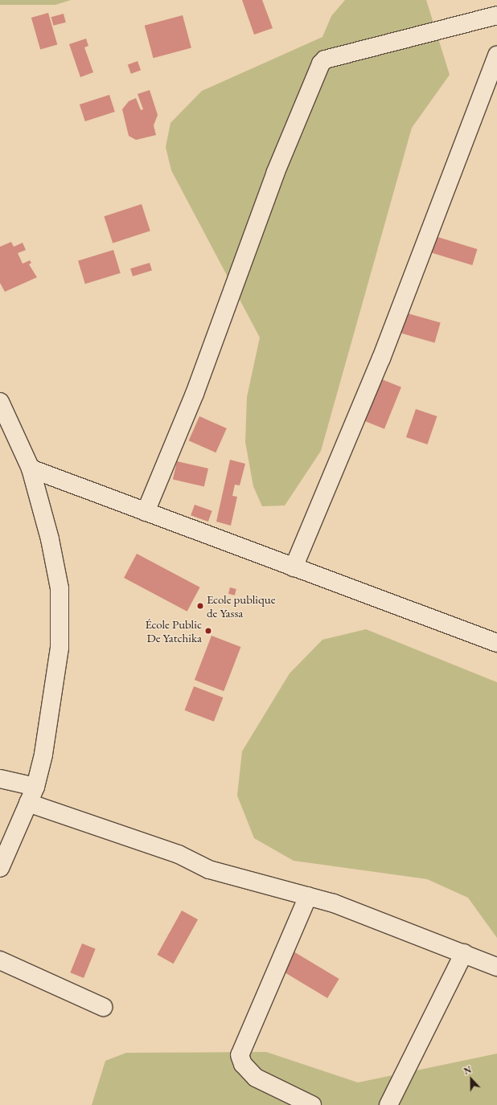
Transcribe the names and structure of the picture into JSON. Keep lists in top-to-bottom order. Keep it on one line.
{"places":["Ecole publique de Yassa","École Public De Yatchika"],"north":"top"}
